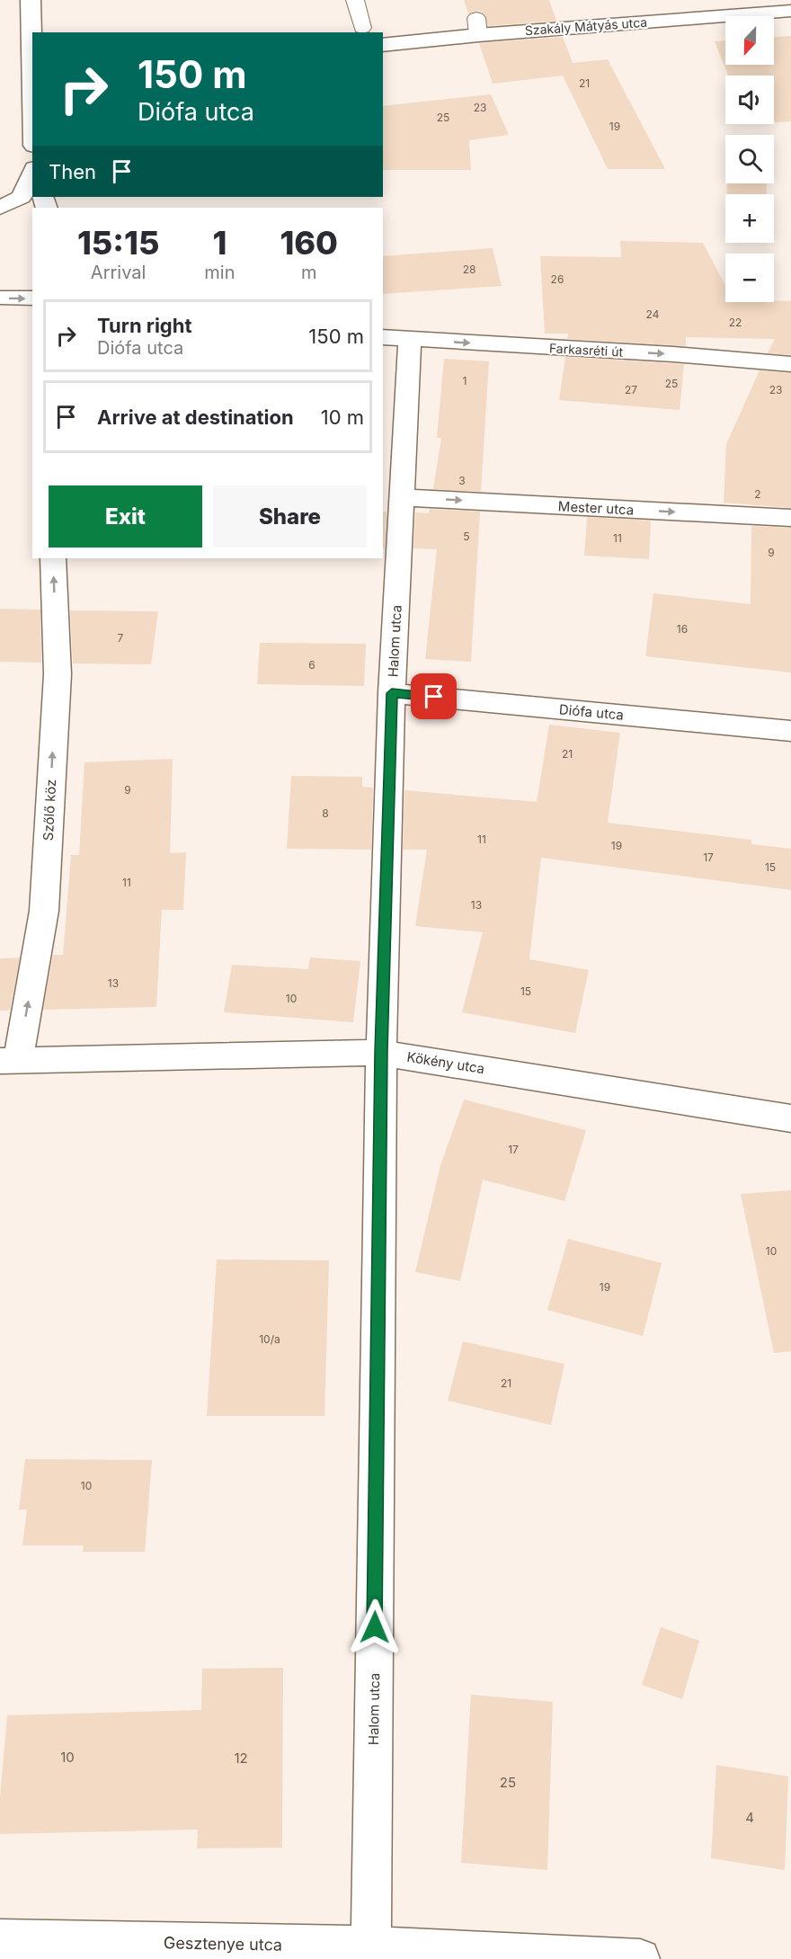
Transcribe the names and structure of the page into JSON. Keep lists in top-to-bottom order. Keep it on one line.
{"streets":{"street":["Szakály Mátyás utca","Farkasréti út","Mester utca","Halom utca","Diófa utca","Szőlő köz","Kökény utca","Gesztenye utca"]},"crossings":[["Farkasréti út","Halom utca"],["Mester utca","Halom utca"],["Halom utca","Diófa utca"],["Halom utca","Kökény utca"],["Halom utca","Gesztenye utca"],["Szőlő köz","Kökény utca"]],"one_way":["Farkasréti út","Mester utca","Szőlő köz"],"house_numbers":["21","23","25","19","28","26","24","22","1","25","27","23","3","2","5","11","9","16","7","6","21","9","8","11","19","17","15","11","13","13","15","10","17","10","19","10/a","21","10","10","12","25","4"],"north":"bottom","page":{"map_buttons":["+","−"],"turn":["150 m","Diófa utca"],"then":"Then","eta":["15:15","Arrival","1","min","160","m"],"list":[{"name":"Turn right","note":"Diófa utca","value":"150 m"},{"name":"Arrive at destination","value":"10 m"}],"buttons":["Exit","Share"]}}
